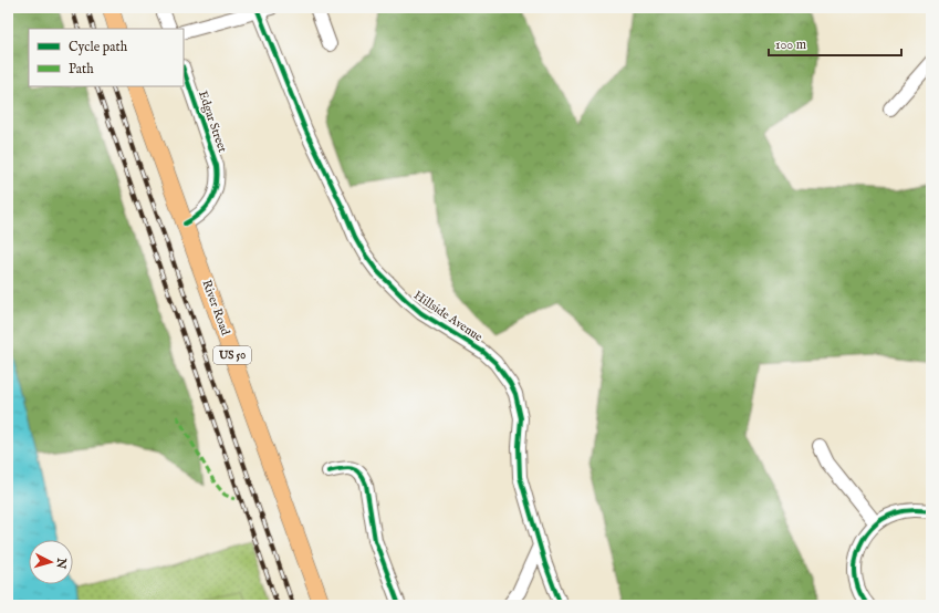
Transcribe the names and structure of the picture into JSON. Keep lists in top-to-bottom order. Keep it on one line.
{"streets":{"main road":["River Road","US 50"],"street":["Edgar Street","Hillside Avenue"]},"crossings":[["Edgar Street","River Road"]],"legend":["Cycle path","Path"],"scale_bar":"100 m","north":"right"}
